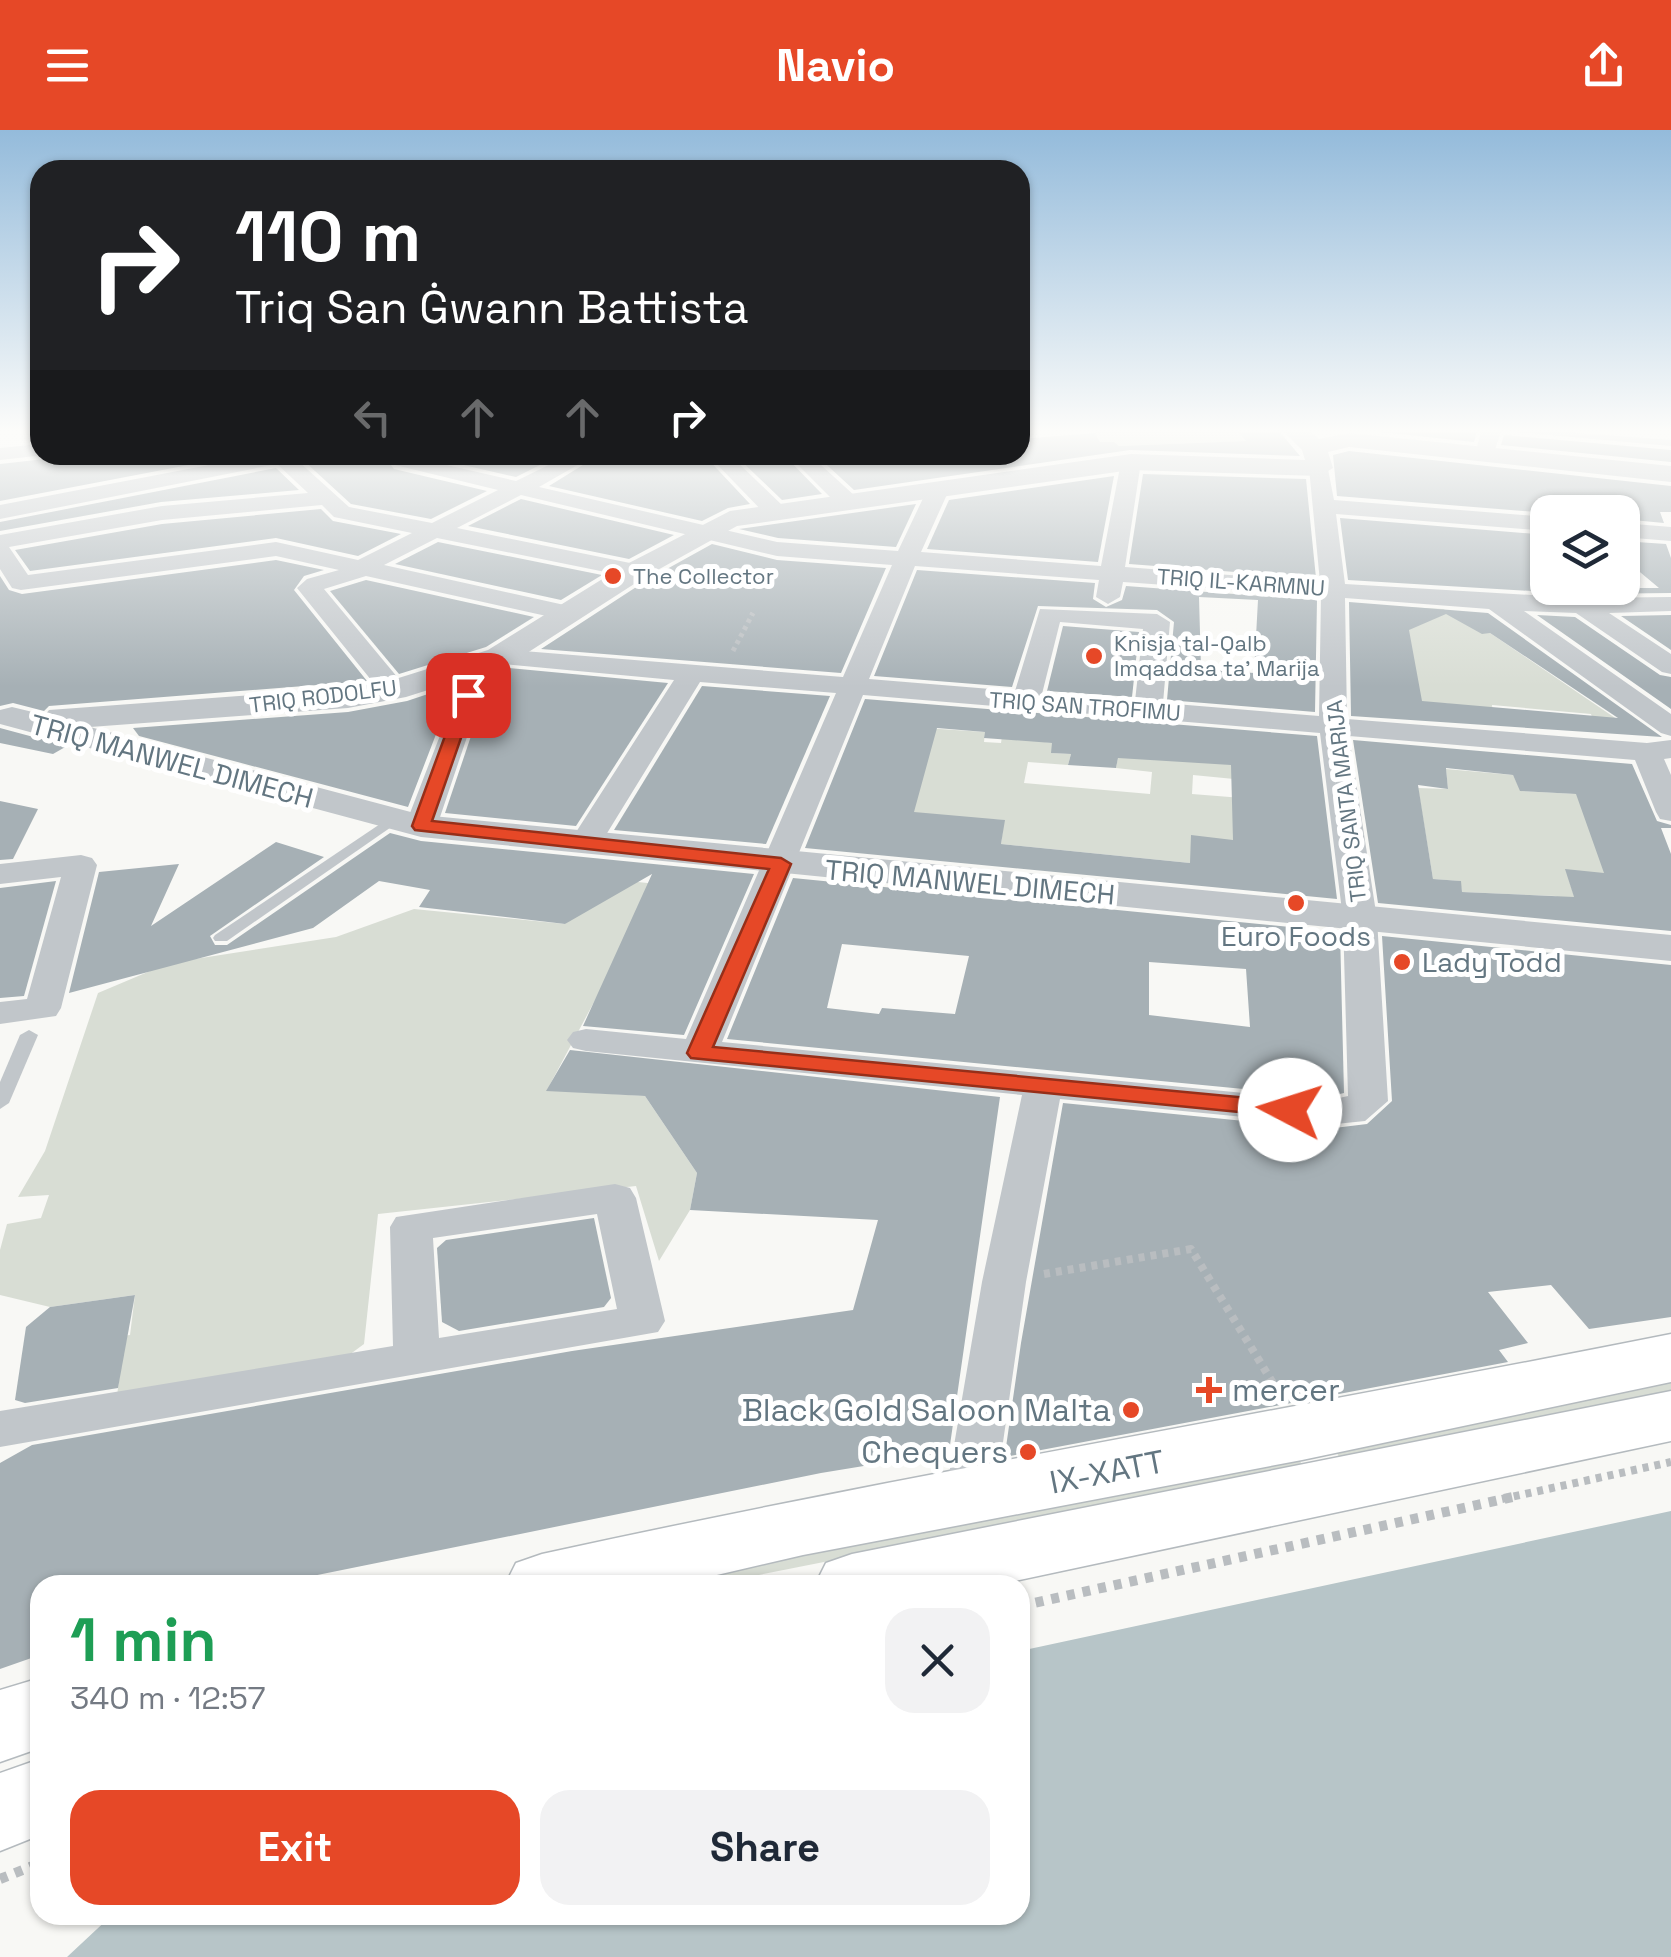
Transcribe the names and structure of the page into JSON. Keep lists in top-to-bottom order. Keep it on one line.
{"streets":{"main road":["IX-XATT"],"street":["TRIQ IL-KARMNU","TRIQ RODOLFU","TRIQ SAN TROFIMU","TRIQ MANWEL DIMECH","TRIQ SANTA MARIJA"]},"crossings":[["TRIQ IL-KARMNU","TRIQ RODOLFU"],["TRIQ IL-KARMNU","TRIQ SANTA MARIJA"],["TRIQ RODOLFU","TRIQ SAN TROFIMU"],["TRIQ RODOLFU","TRIQ MANWEL DIMECH"],["TRIQ SAN TROFIMU","TRIQ SANTA MARIJA"],["TRIQ MANWEL DIMECH","TRIQ SANTA MARIJA"]],"places":{"other":["The Collector","Knisja tal-Qalb Imqaddsa ta' Marija","Euro Foods","Lady Todd","Black Gold Saloon Malta","Chequers"],"health":["mercer"]},"page":{"header":"Navio","turn":["110 m","Triq San Ġwann Battista"],"heading":["1 min","340 m · 12:57"],"buttons":["Exit","Share"]}}
